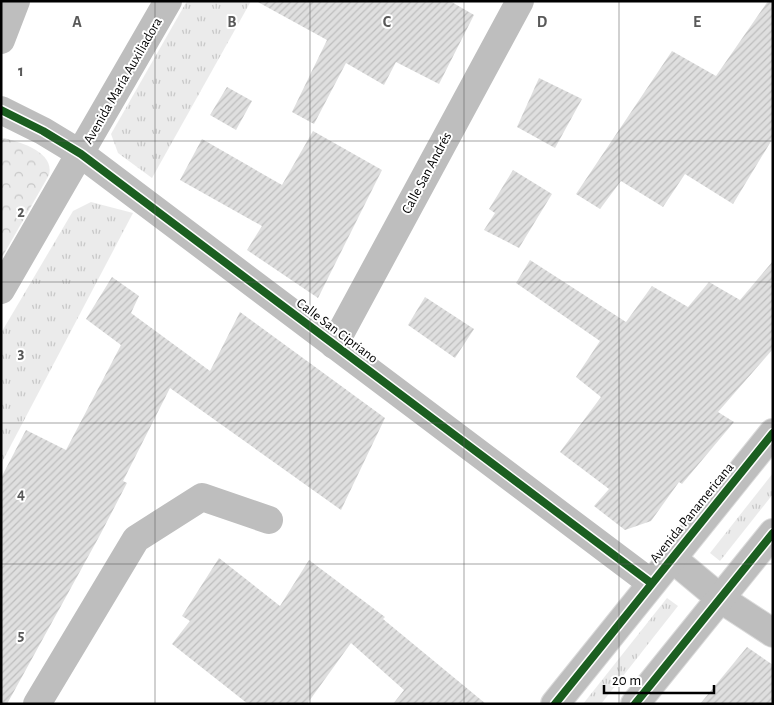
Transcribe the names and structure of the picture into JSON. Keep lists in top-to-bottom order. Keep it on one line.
{"streets":{"street":["Avenida María Auxiliadora","Calle San Andrés","Calle San Cipriano","Avenida Panamericana"]},"crossings":[["Avenida María Auxiliadora","Calle San Cipriano"],["Calle San Andrés","Calle San Cipriano"],["Calle San Cipriano","Avenida Panamericana"]],"scale_bar":"20 m","grid":{"columns":["A","B","C","D","E"],"rows":["1","2","3","4","5"]}}
